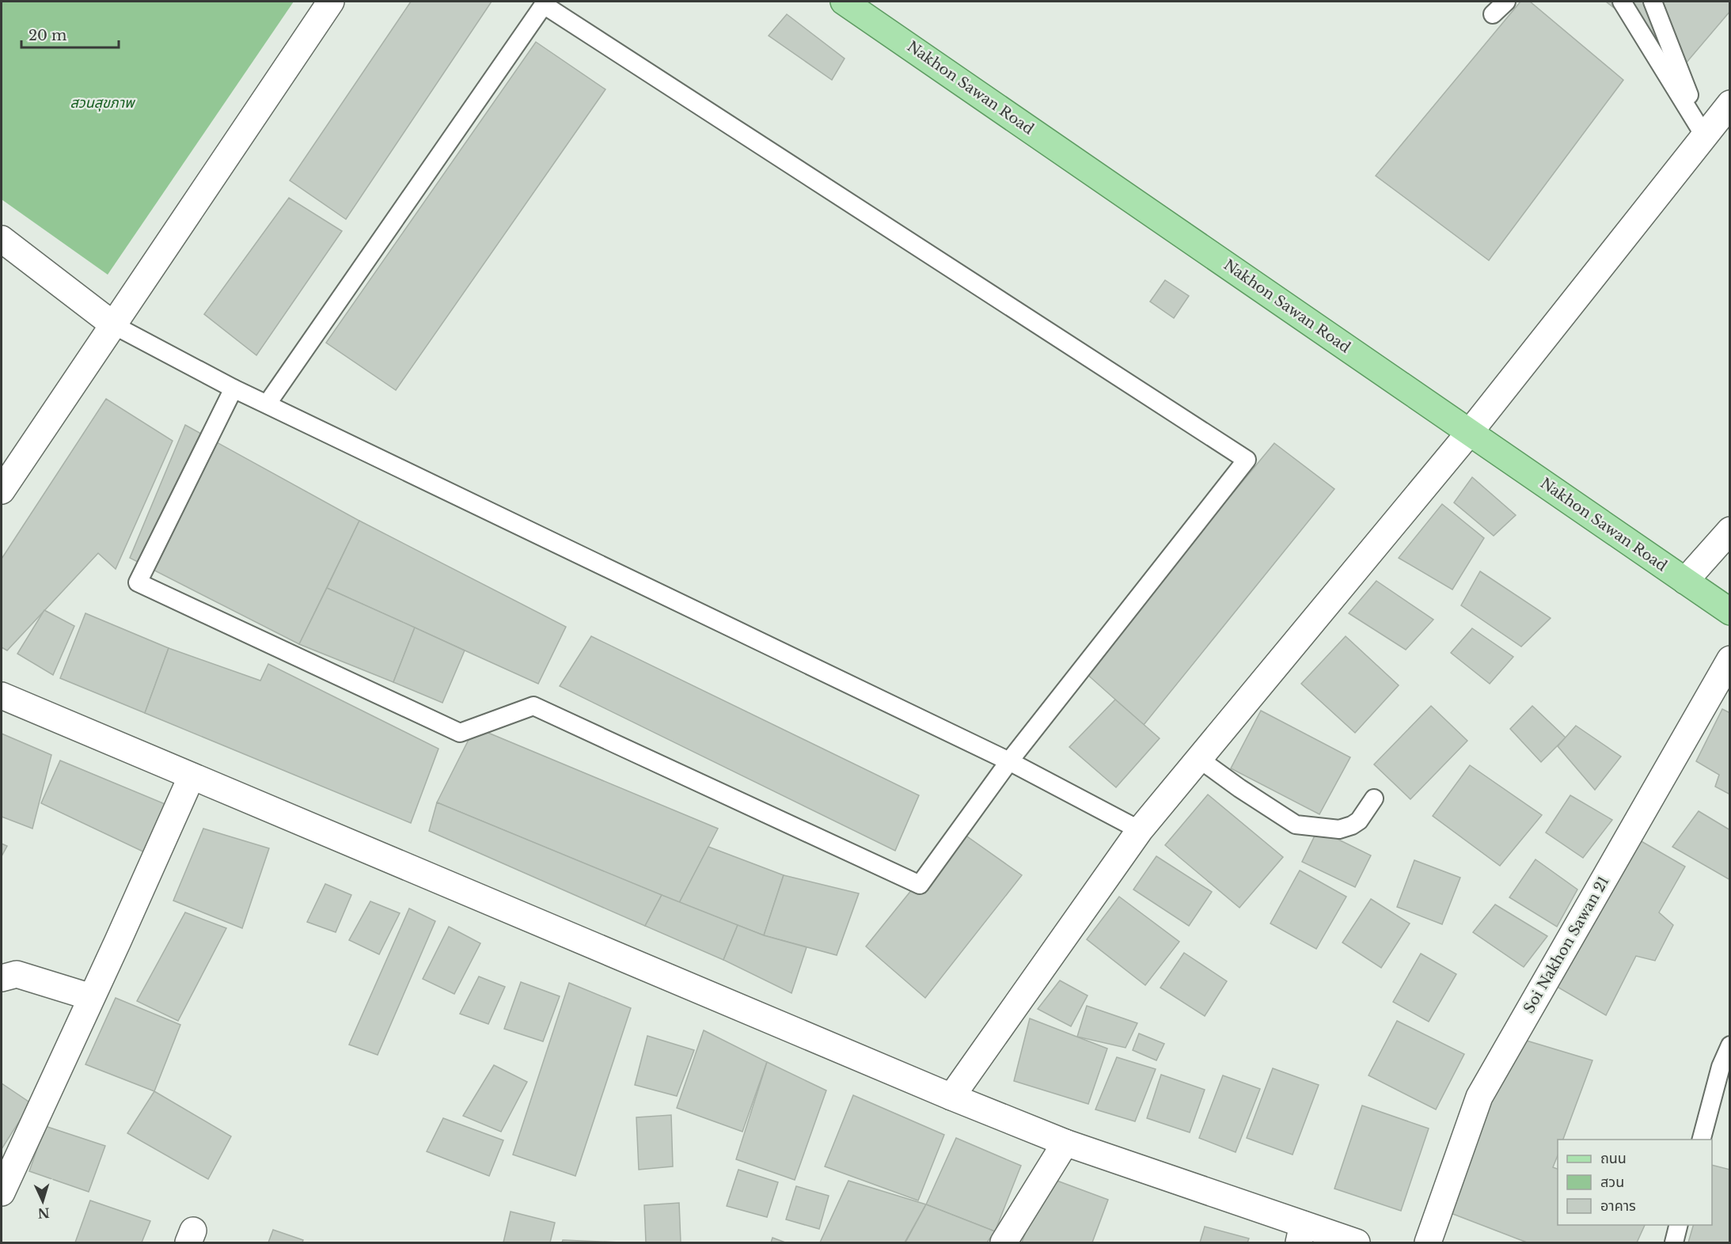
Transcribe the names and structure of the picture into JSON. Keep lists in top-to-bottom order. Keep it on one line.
{"streets":{"main road":["Nakhon Sawan Road"],"street":["Soi Nakhon Sawan 21"]},"parks":["สวนสุขภาพ"],"legend":["ถนน","สวน","อาคาร"],"scale_bar":"20 m","north":"bottom"}
